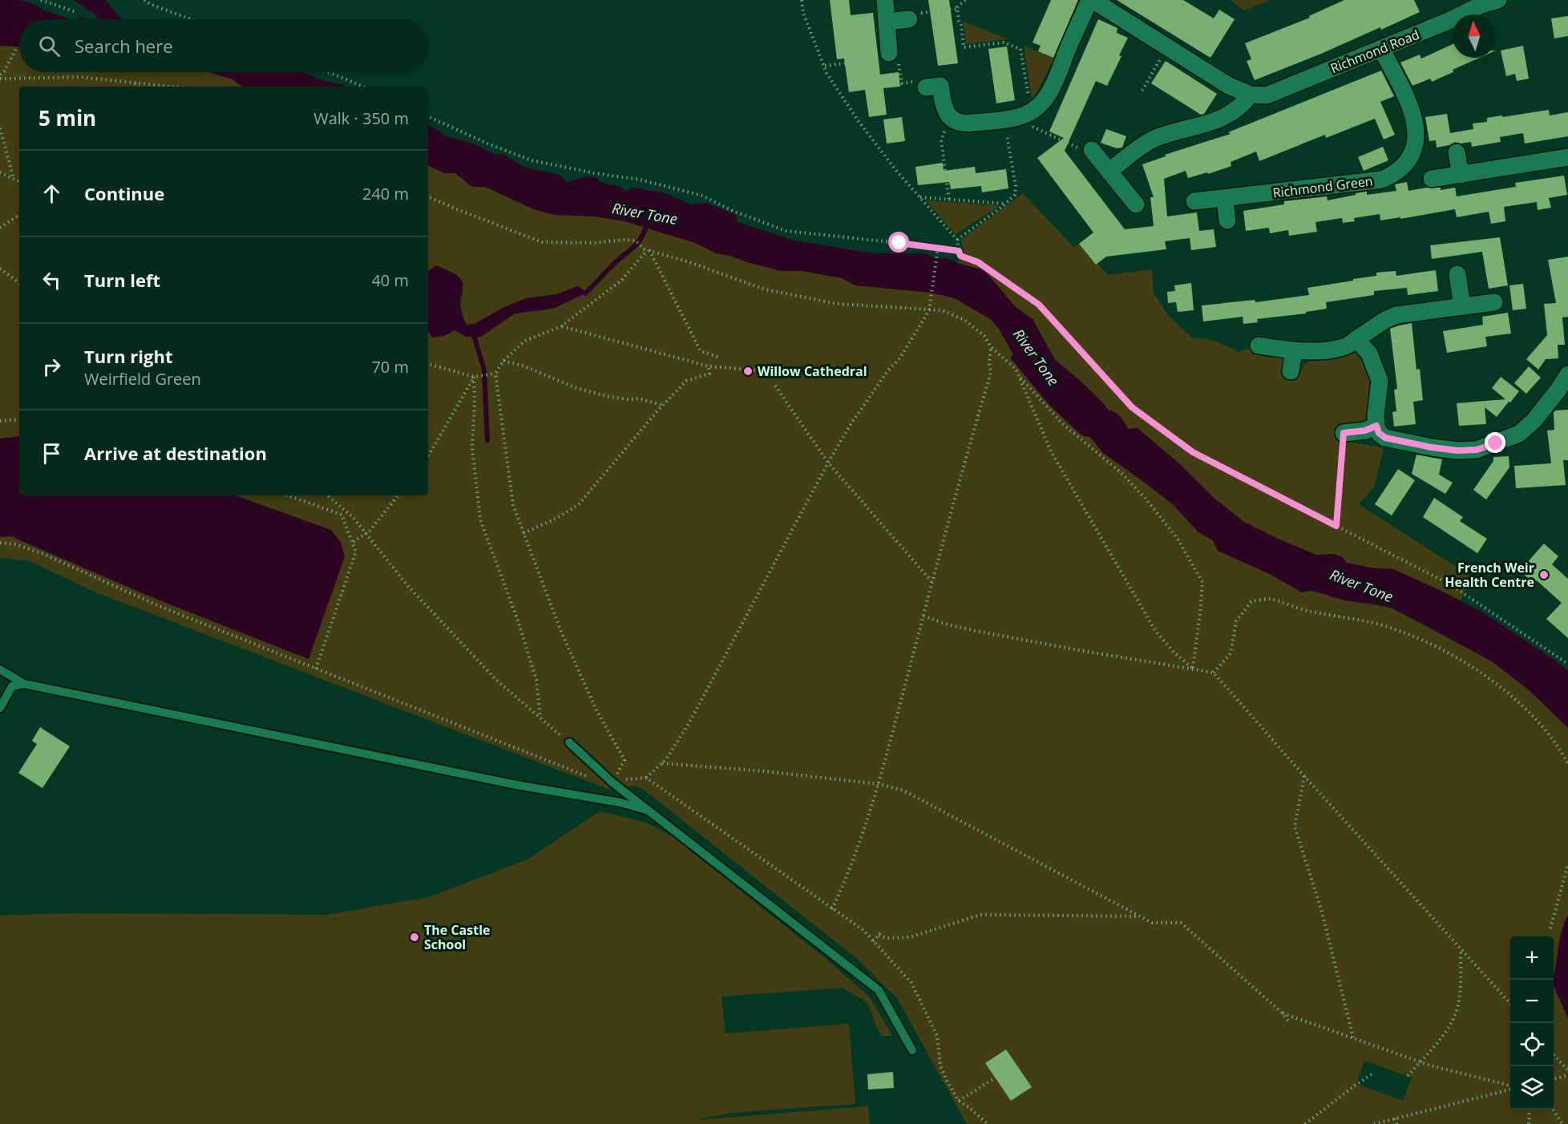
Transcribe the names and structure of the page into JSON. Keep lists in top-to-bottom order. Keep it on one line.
{"streets":{"street":["Richmond Road","Richmond Green"]},"crossings":[["Richmond Road","Richmond Green"]],"water":["River Tone"],"places":["Willow Cathedral","French Weir Health Centre","The Castle School"],"north":"top","page":{"search":"Search here","heading":["5 min","Walk · 350 m"],"list":[["Continue","240 m"],["Turn left","40 m"],["Turn right","Weirfield Green","70 m"],"Arrive at destination"],"map_buttons":["+","−"]}}
